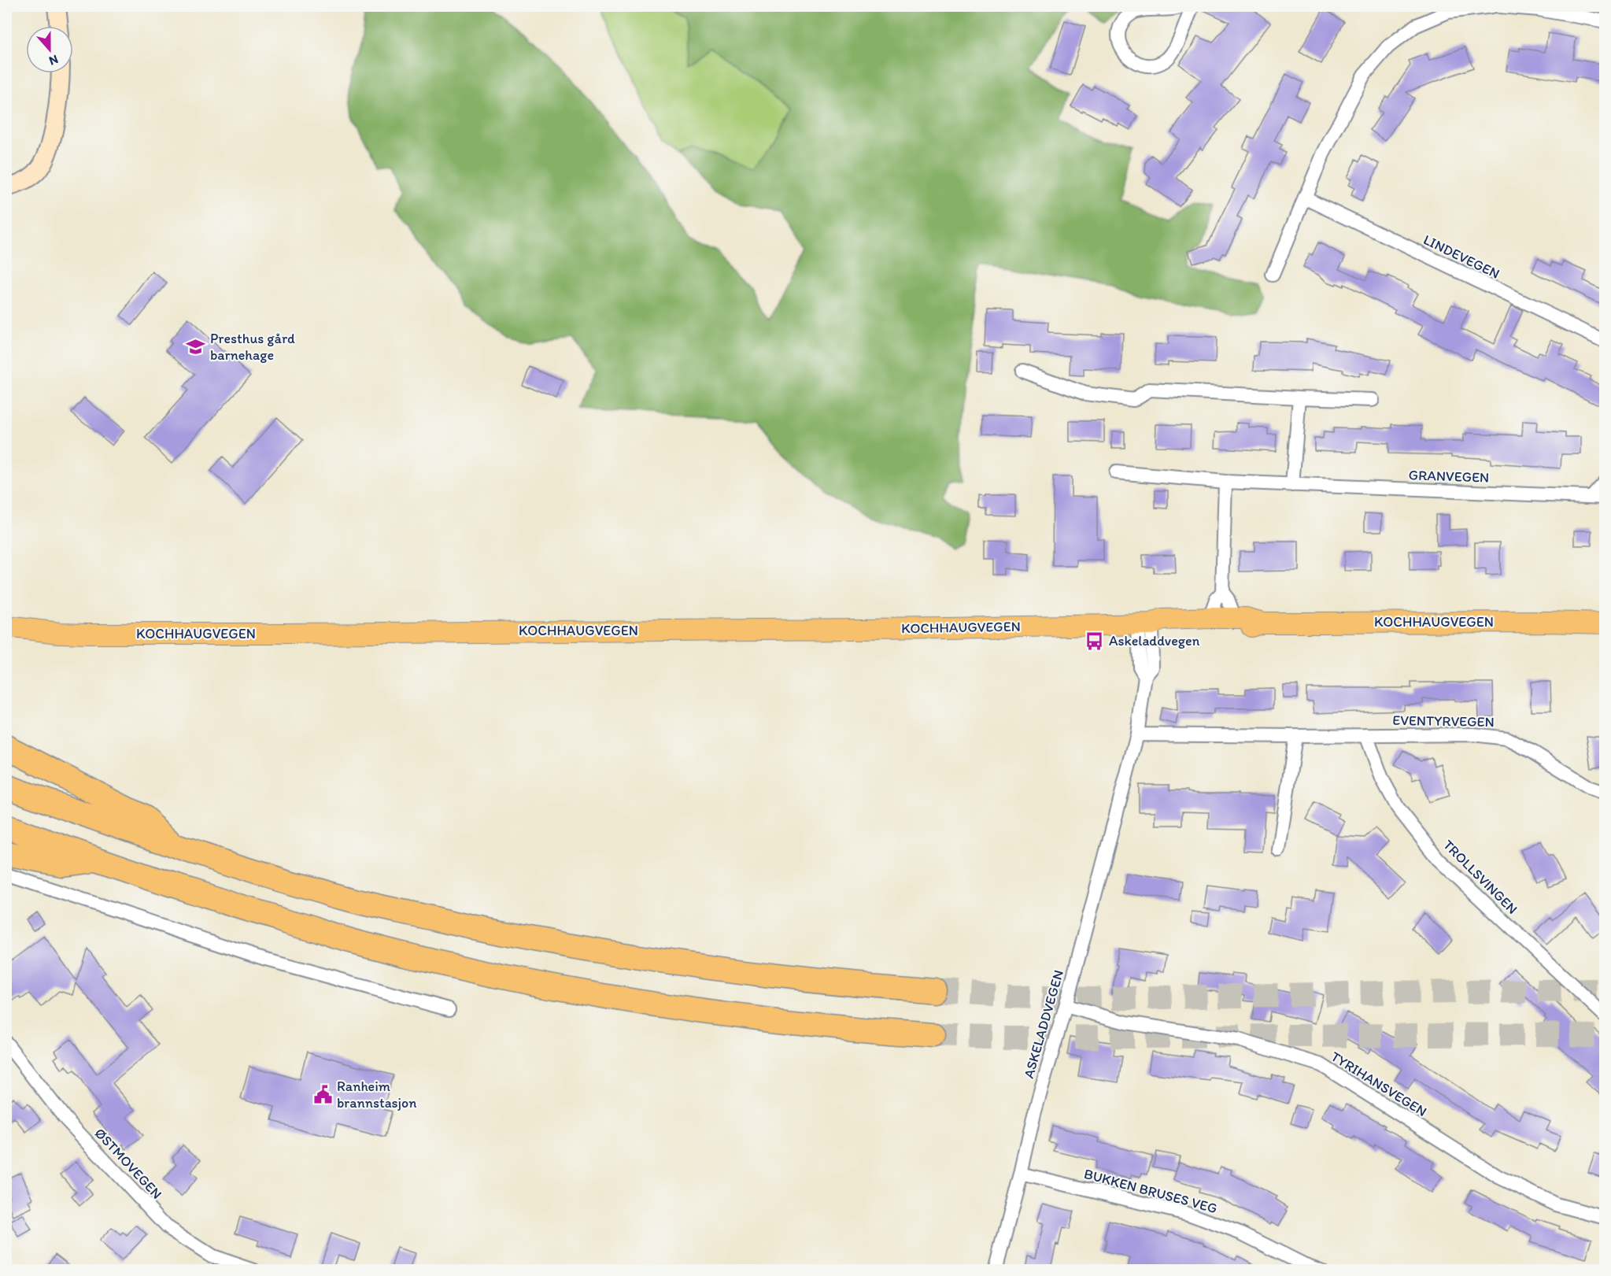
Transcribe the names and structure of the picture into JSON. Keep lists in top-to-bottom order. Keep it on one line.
{"streets":{"main road":["KOCHHAUGVEGEN"],"street":["LINDEVEGEN","GRANVEGEN","EVENTYRVEGEN","TROLLSVINGEN","ASKELADDVEGEN","TYRIHANSVEGEN","ØSTMOVEGEN","BUKKEN BRUSES VEG"]},"crossings":[["KOCHHAUGVEGEN","ASKELADDVEGEN"],["EVENTYRVEGEN","TROLLSVINGEN"],["EVENTYRVEGEN","ASKELADDVEGEN"],["ASKELADDVEGEN","TYRIHANSVEGEN"],["ASKELADDVEGEN","BUKKEN BRUSES VEG"]],"places":{"school or university":["Presthus gård barnehage"],"bus stop":["Askeladdvegen"],"public building":["Ranheim brannstasjon"]},"north":"bottom"}
